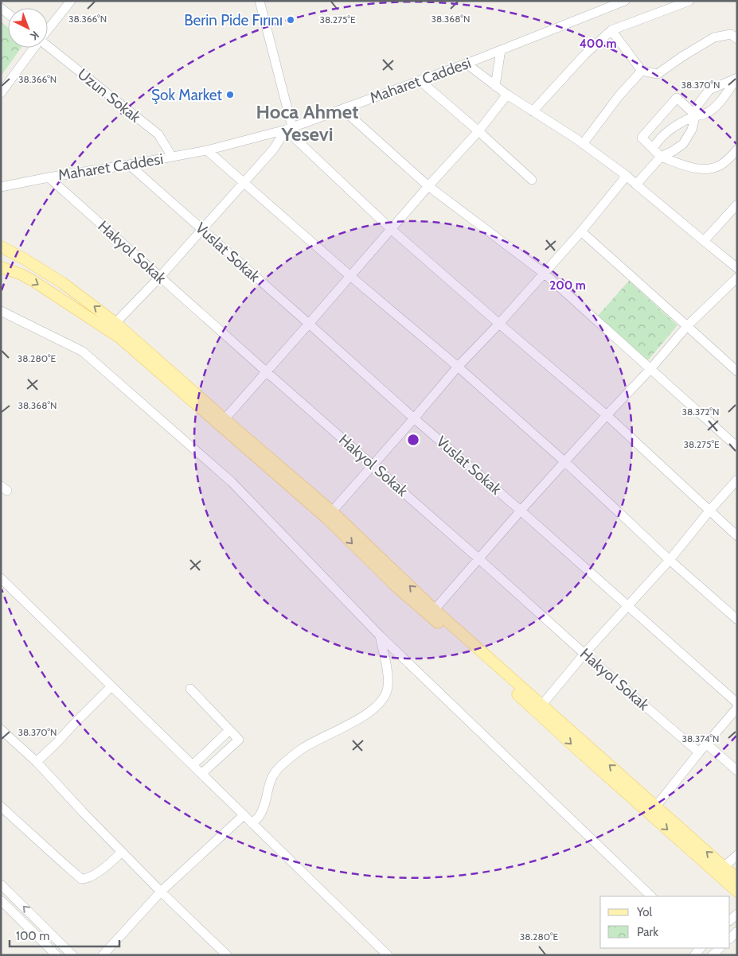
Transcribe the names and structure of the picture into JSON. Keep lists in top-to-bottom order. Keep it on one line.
{"streets":{"street":["Maharet Caddesi","Uzun Sokak","Hakyol Sokak","Vuslat Sokak"]},"crossings":[["Maharet Caddesi","Uzun Sokak"],["Maharet Caddesi","Hakyol Sokak"],["Maharet Caddesi","Vuslat Sokak"]],"districts":["Hoca Ahmet Yesevi"],"places":["Berin Pide Fırını","Şok Market"],"legend":["Yol","Park"],"scale_bar":"100 m","north":"bottom right","coordinates":["38.366°N","38.368°N","38.275°E","38.370°N","38.280°E","38.372°N","38.374°N"],"rings":["400 m","200 m"]}
